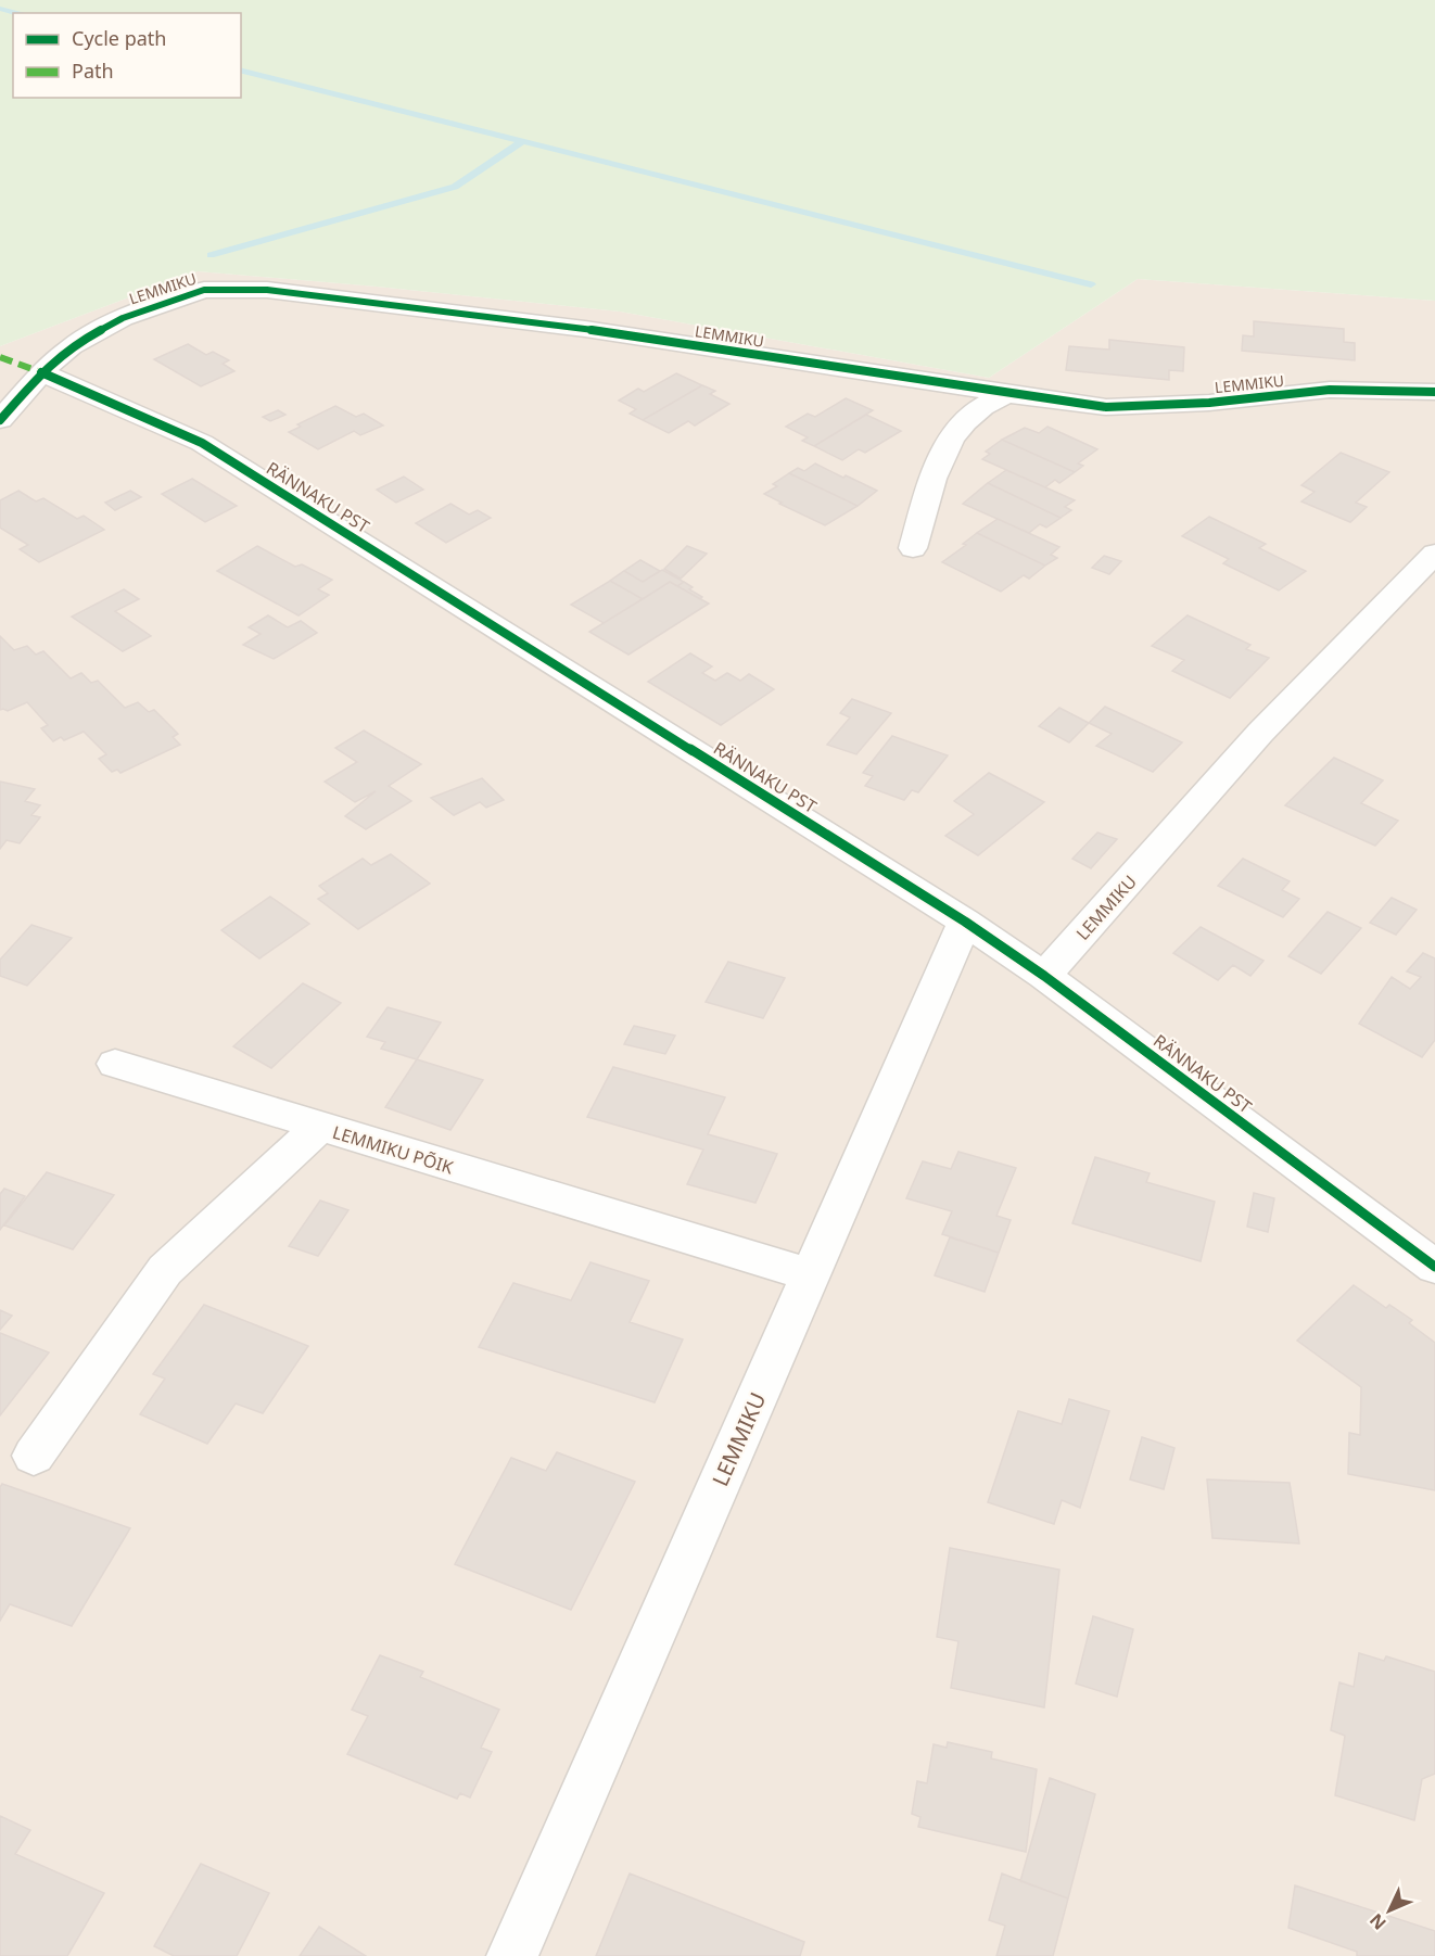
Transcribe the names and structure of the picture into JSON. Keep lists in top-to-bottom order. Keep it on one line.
{"streets":{"street":["LEMMIKU","RÄNNAKU PST","LEMMIKU PÕIK"]},"crossings":[["LEMMIKU","RÄNNAKU PST"],["LEMMIKU","LEMMIKU PÕIK"]],"legend":["Cycle path","Path"],"north":"bottom left"}
